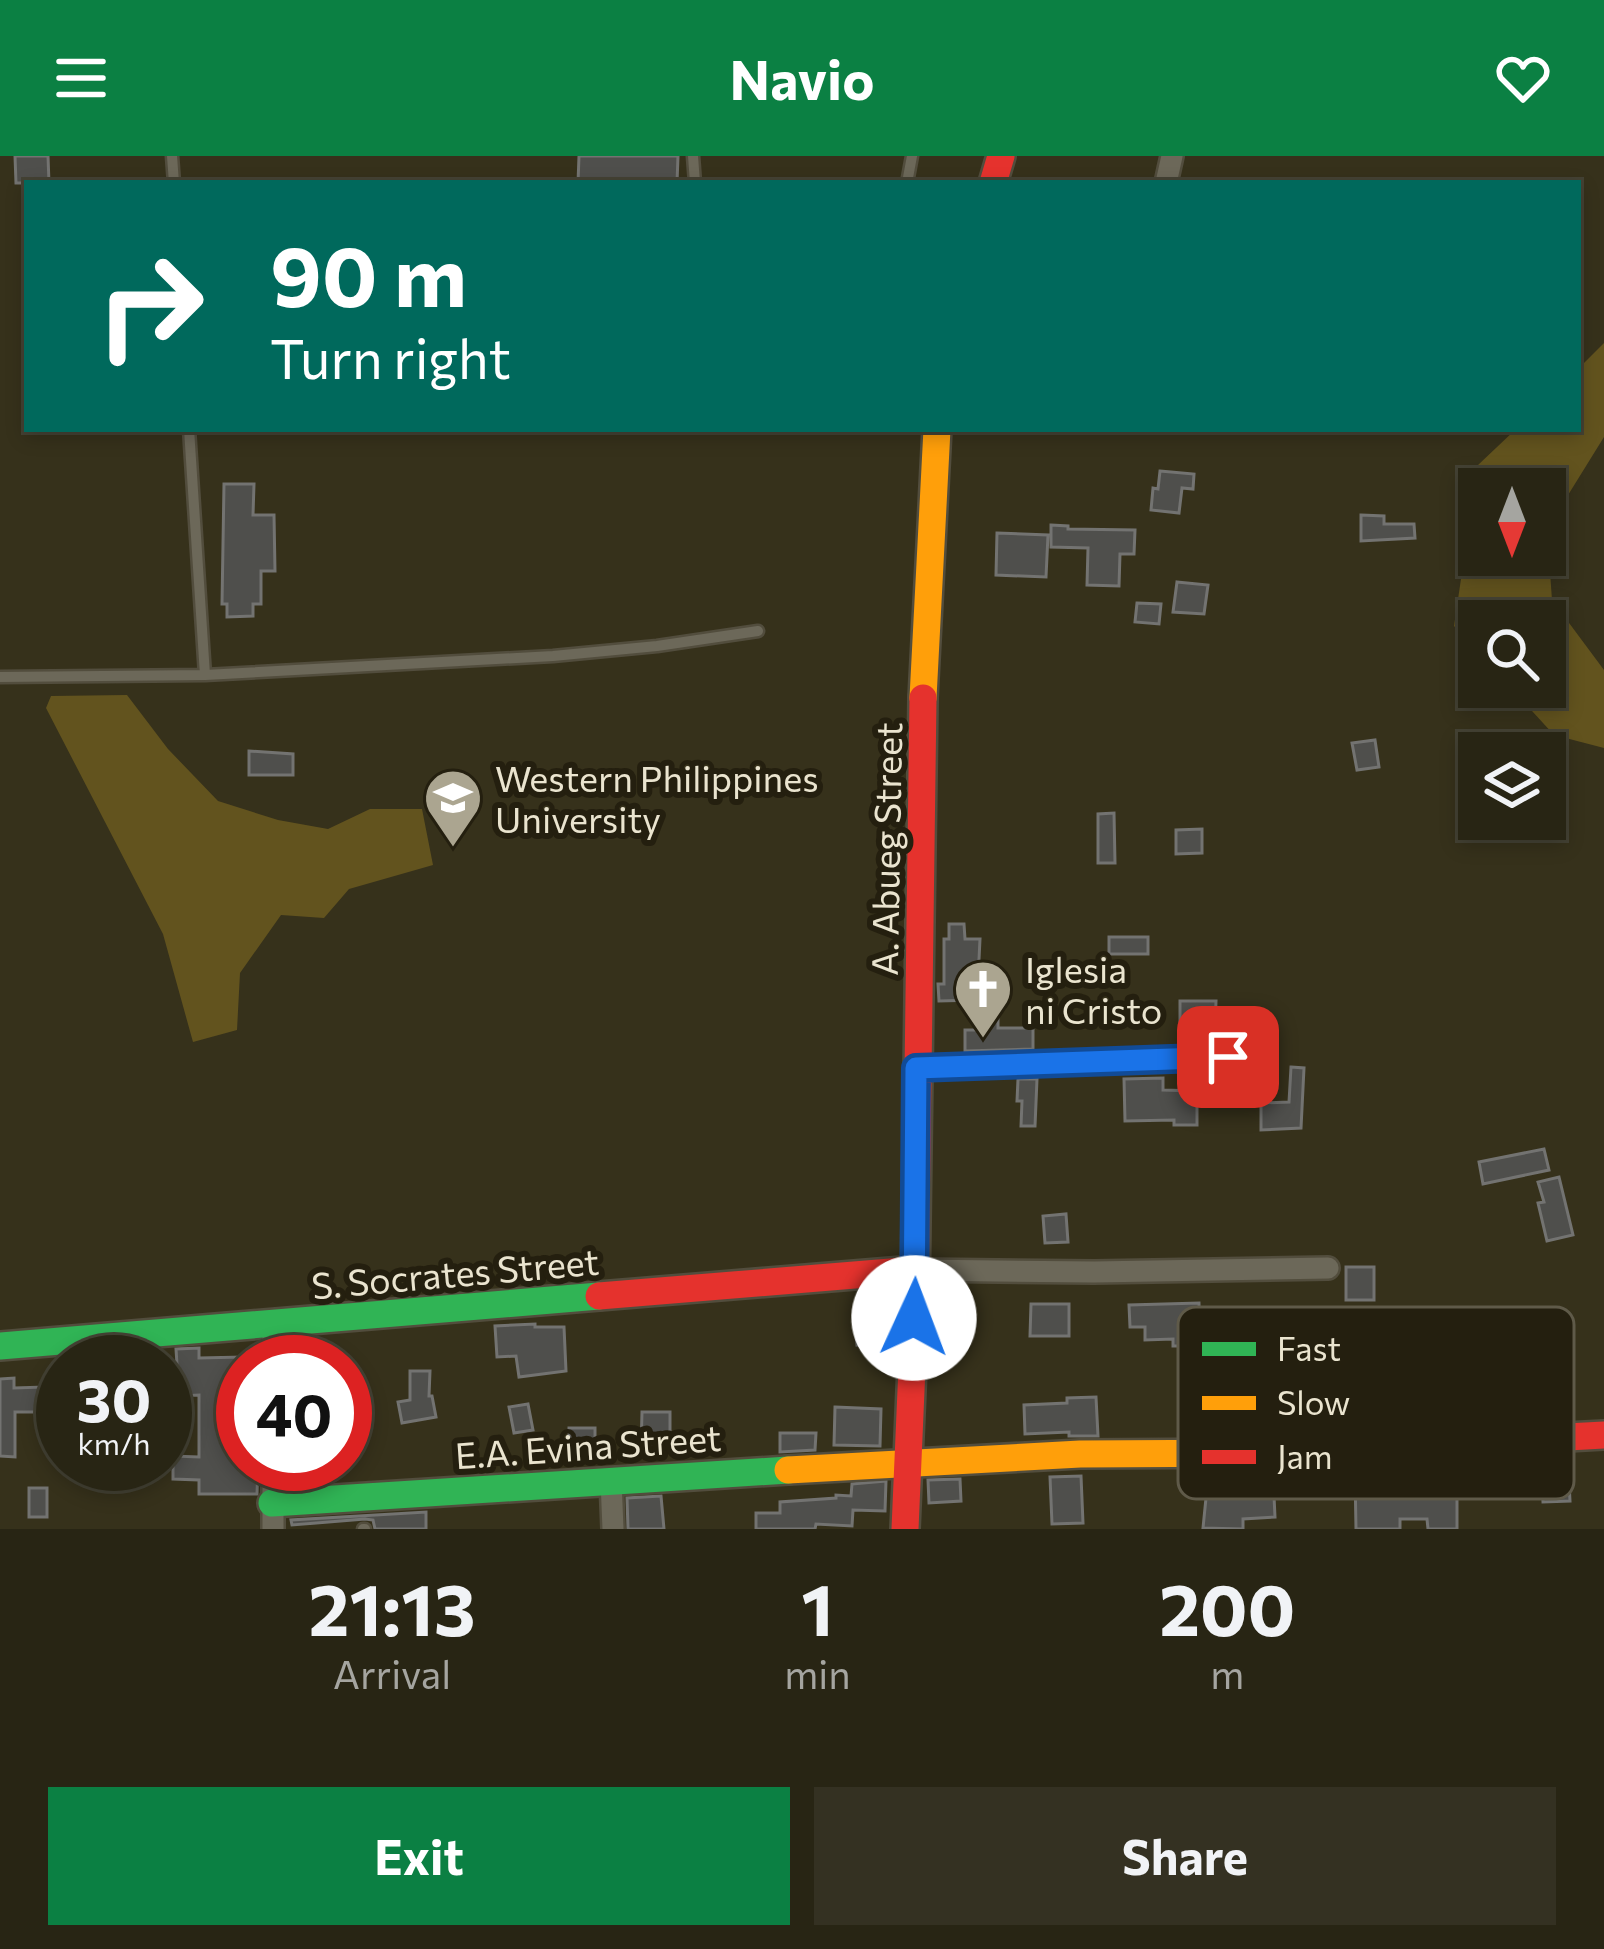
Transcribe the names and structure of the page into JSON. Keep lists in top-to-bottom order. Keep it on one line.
{"streets":{"street":["A. Abueg Street","S. Socrates Street","E.A. Evina Street"]},"crossings":[["A. Abueg Street","S. Socrates Street"],["A. Abueg Street","E.A. Evina Street"]],"places":{"school or university":["Western Philippines University"],"church":["Iglesia ni Cristo"]},"legend":["Fast","Slow","Jam"],"north":"bottom","page":{"header":"Navio","turn":["90 m","Turn right"],"speed":"30 km/h","limit":"40","eta":["21:13","Arrival","1","min","200","m"],"buttons":["Exit","Share"]}}
